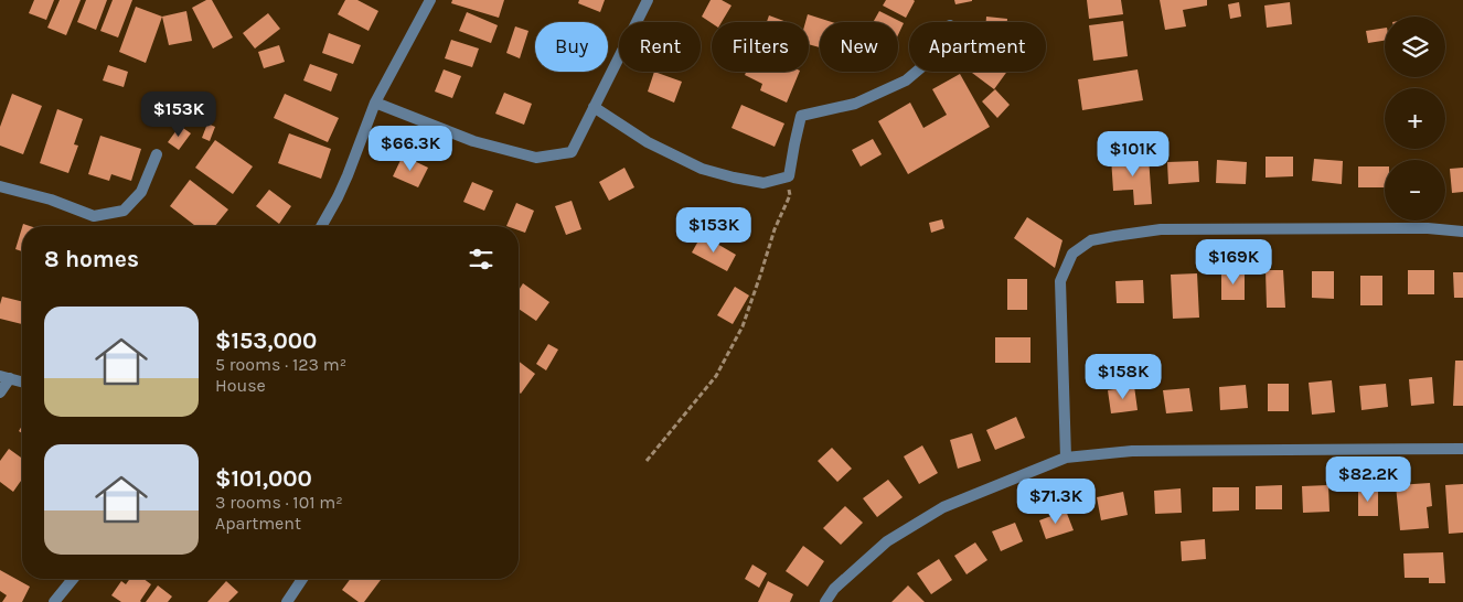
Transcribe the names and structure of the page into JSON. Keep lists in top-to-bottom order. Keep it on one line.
{"page":{"map_buttons":["+","−"],"chip":["Buy","Rent","Filters","New","Apartment"],"price":["$153K","$66.3K","$101K","$153K","$169K","$158K","$82.2K","$71.3K"],"heading":"8 homes","list":[{"name":"$153,000","note":"5 rooms · 123 m² · House"},{"name":"$101,000","note":"3 rooms · 101 m² · Apartment"}]}}
